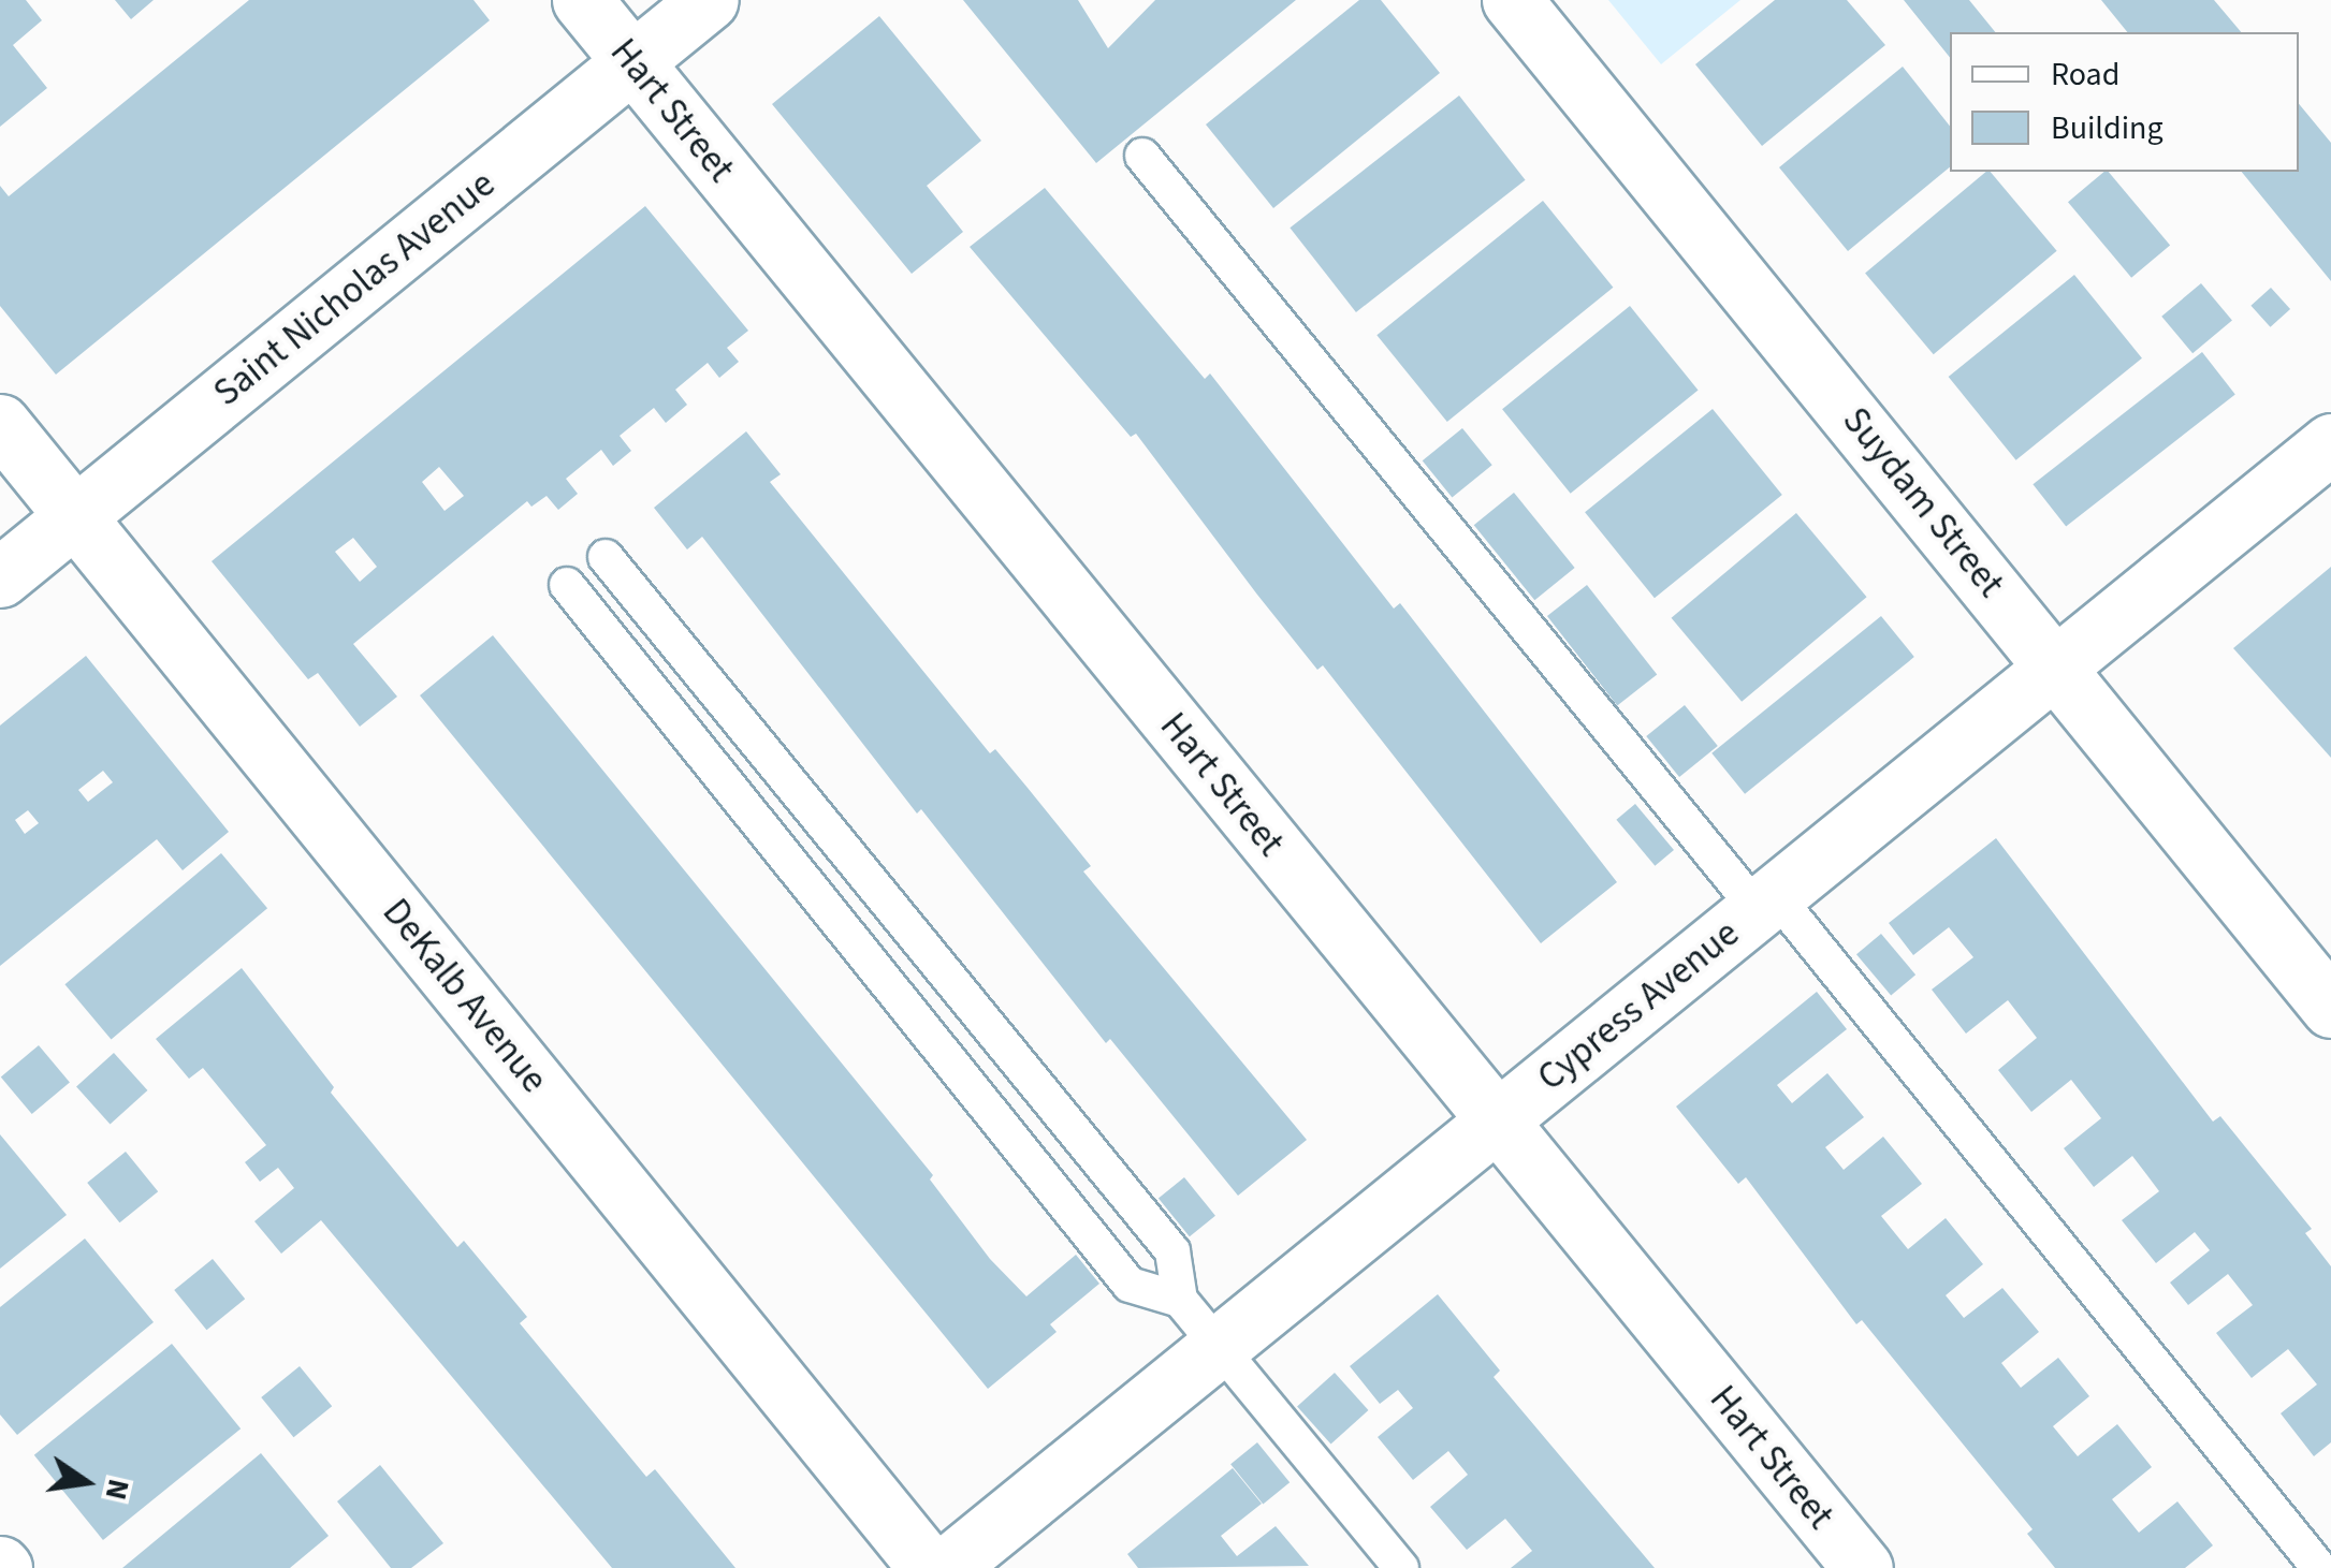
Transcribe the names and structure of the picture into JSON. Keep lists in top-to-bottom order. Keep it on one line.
{"streets":{"street":["Hart Street","Saint Nicholas Avenue","Suydam Street","DeKalb Avenue","Cypress Avenue"]},"crossings":[["Hart Street","Saint Nicholas Avenue"],["Hart Street","Cypress Avenue"],["Saint Nicholas Avenue","DeKalb Avenue"],["Suydam Street","Cypress Avenue"]],"legend":["Road","Building"],"north":"right"}
